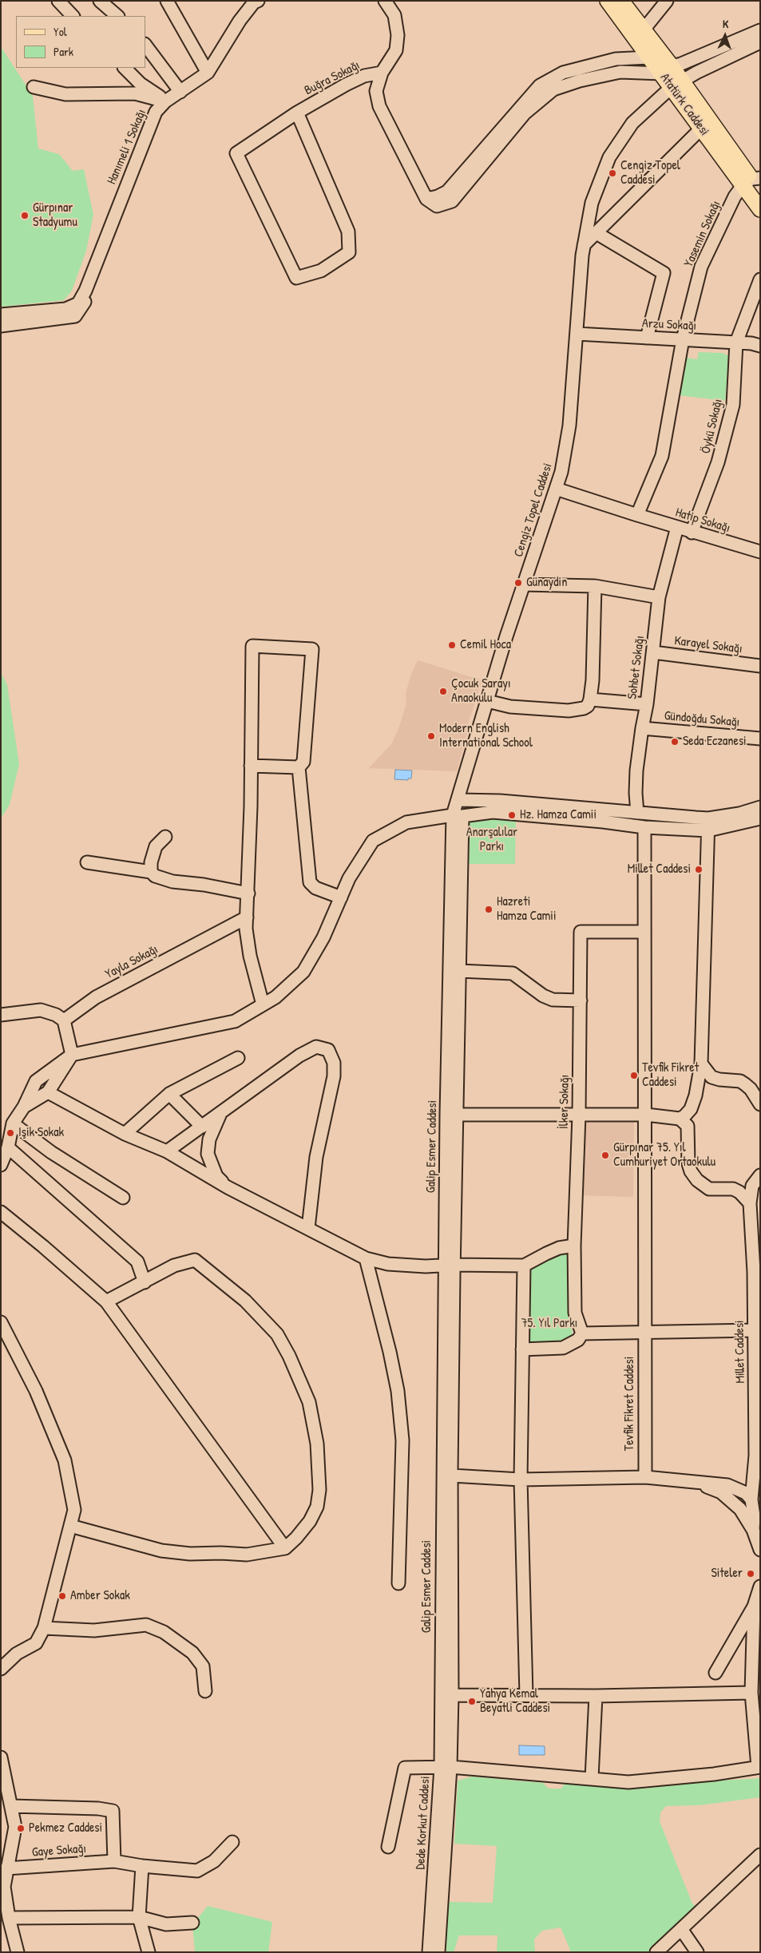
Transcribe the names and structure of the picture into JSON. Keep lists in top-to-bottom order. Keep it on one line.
{"streets":{"main road":["Atatürk Caddesi"],"street":["Buğra Sokağı","Hanımeli 1 Sokağı","Yasemin Sokağı","Arzu Sokağı","Öykü Sokağı","Cengiz Topel Caddesi","Hatip Sokağı","Karayel Sokağı","Sohbet Sokağı","Gündoğdu Sokağı","Yayla Sokağı","İlker Sokağı","Galip Esmer Caddesi","Millet Caddesi","Tevfik Fikret Caddesi","Dede Korkut Caddesi","Gaye Sokağı"]},"crossings":[["Atatürk Caddesi","Yasemin Sokağı"],["Atatürk Caddesi","Cengiz Topel Caddesi"],["Yasemin Sokağı","Arzu Sokağı"],["Yasemin Sokağı","Hatip Sokağı"],["Arzu Sokağı","Öykü Sokağı"],["Arzu Sokağı","Cengiz Topel Caddesi"],["Öykü Sokağı","Hatip Sokağı"],["Cengiz Topel Caddesi","Hatip Sokağı"],["Cengiz Topel Caddesi","Galip Esmer Caddesi"],["Hatip Sokağı","Sohbet Sokağı"],["Karayel Sokağı","Sohbet Sokağı"],["Sohbet Sokağı","Gündoğdu Sokağı"],["İlker Sokağı","Tevfik Fikret Caddesi"]],"parks":["Anarşalılar Parkı","75. Yıl Parkı"],"places":["Cengiz Topel Caddesi","Gürpınar Stadyumu","Günaydin","Cemil Hoca","Çocuk Sarayı Anaokulu","Modern English International School","Seda Eczanesi","Hz. Hamza Camii","Millet Caddesi","Hazreti Hamza Camii","Tevfik Fikret Caddesi","Işik Sokak","Gürpınar 75. Yıl Cumhuriyet Ortaokulu","Siteler","Amber Sokak","Yahya Kemal Beyatli Caddesi","Pekmez Caddesi"],"legend":["Yol","Park"],"north":"top"}
